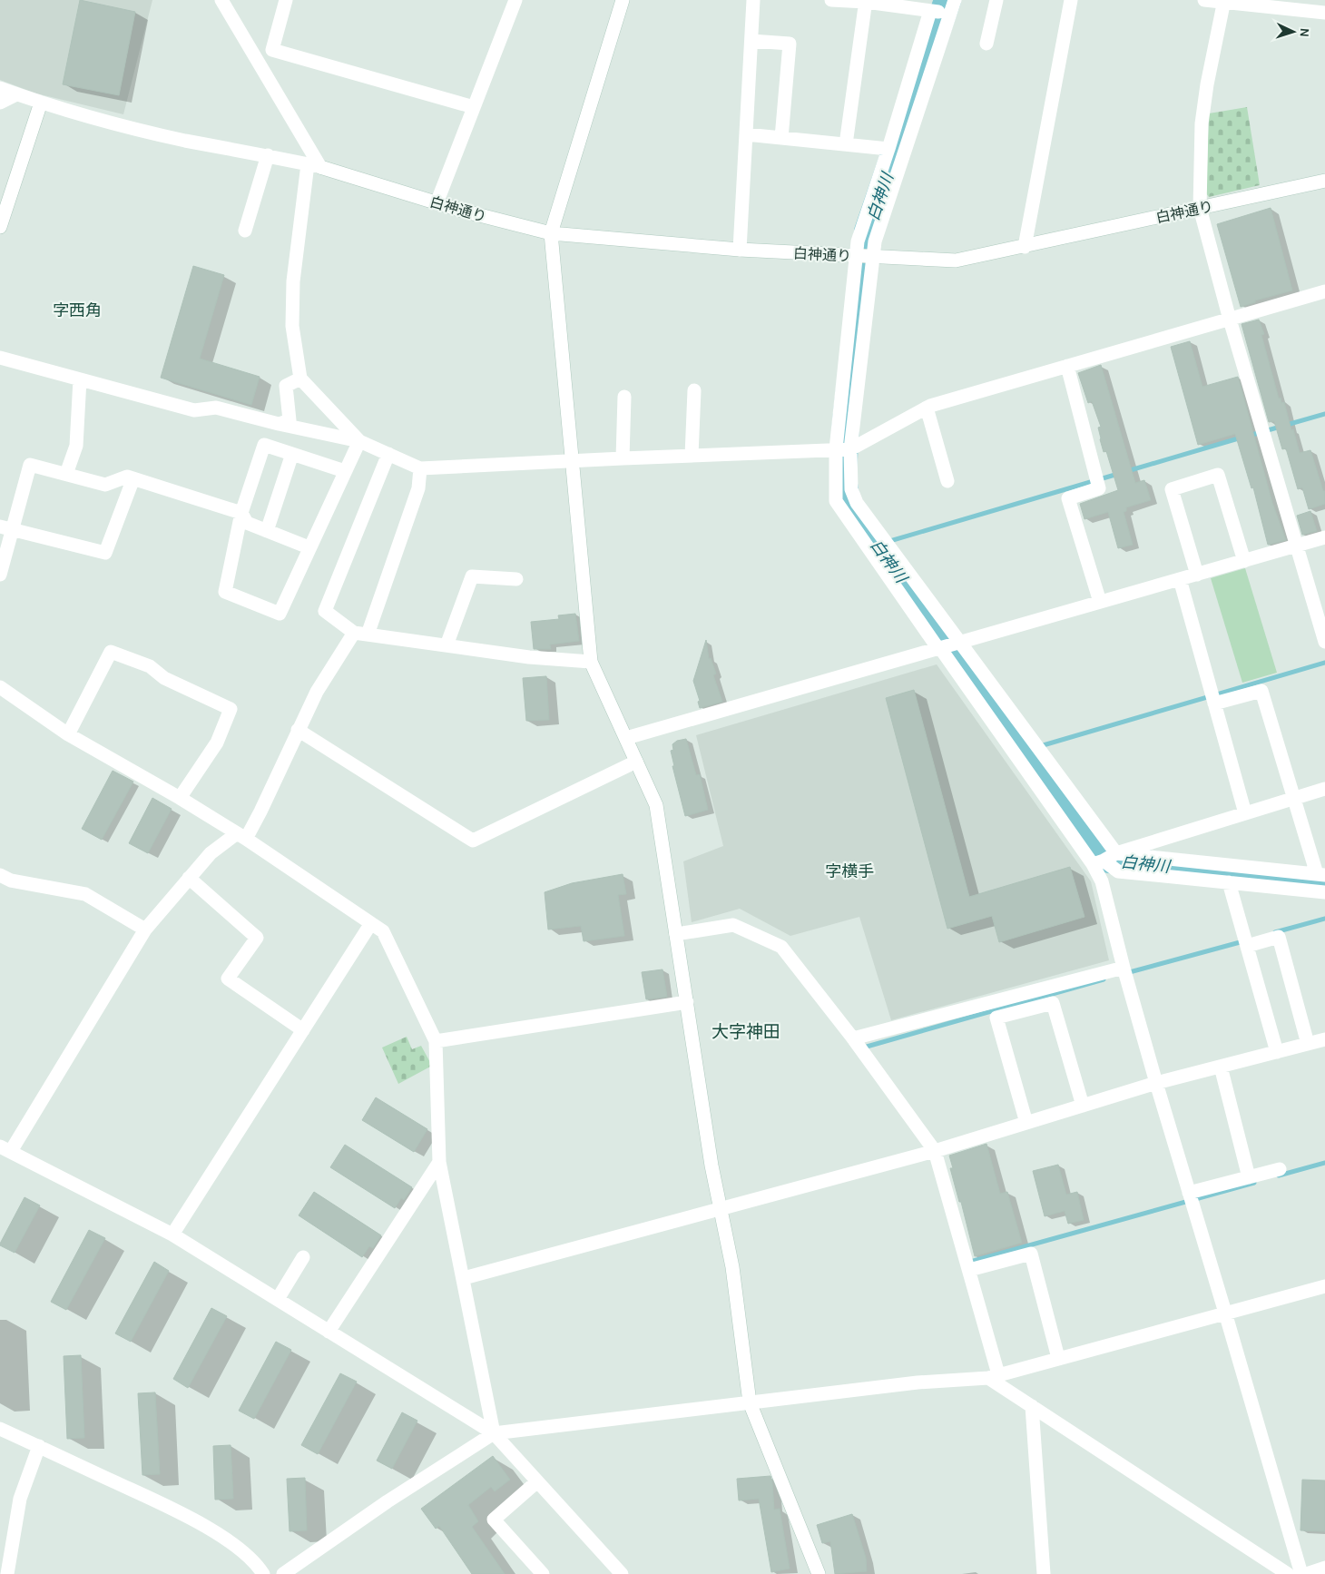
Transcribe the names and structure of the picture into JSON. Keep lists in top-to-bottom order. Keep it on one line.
{"streets":{"street":["白神通り"]},"districts":["字西角","字横手","大字神田"],"water":["白神川"],"north":"right"}
